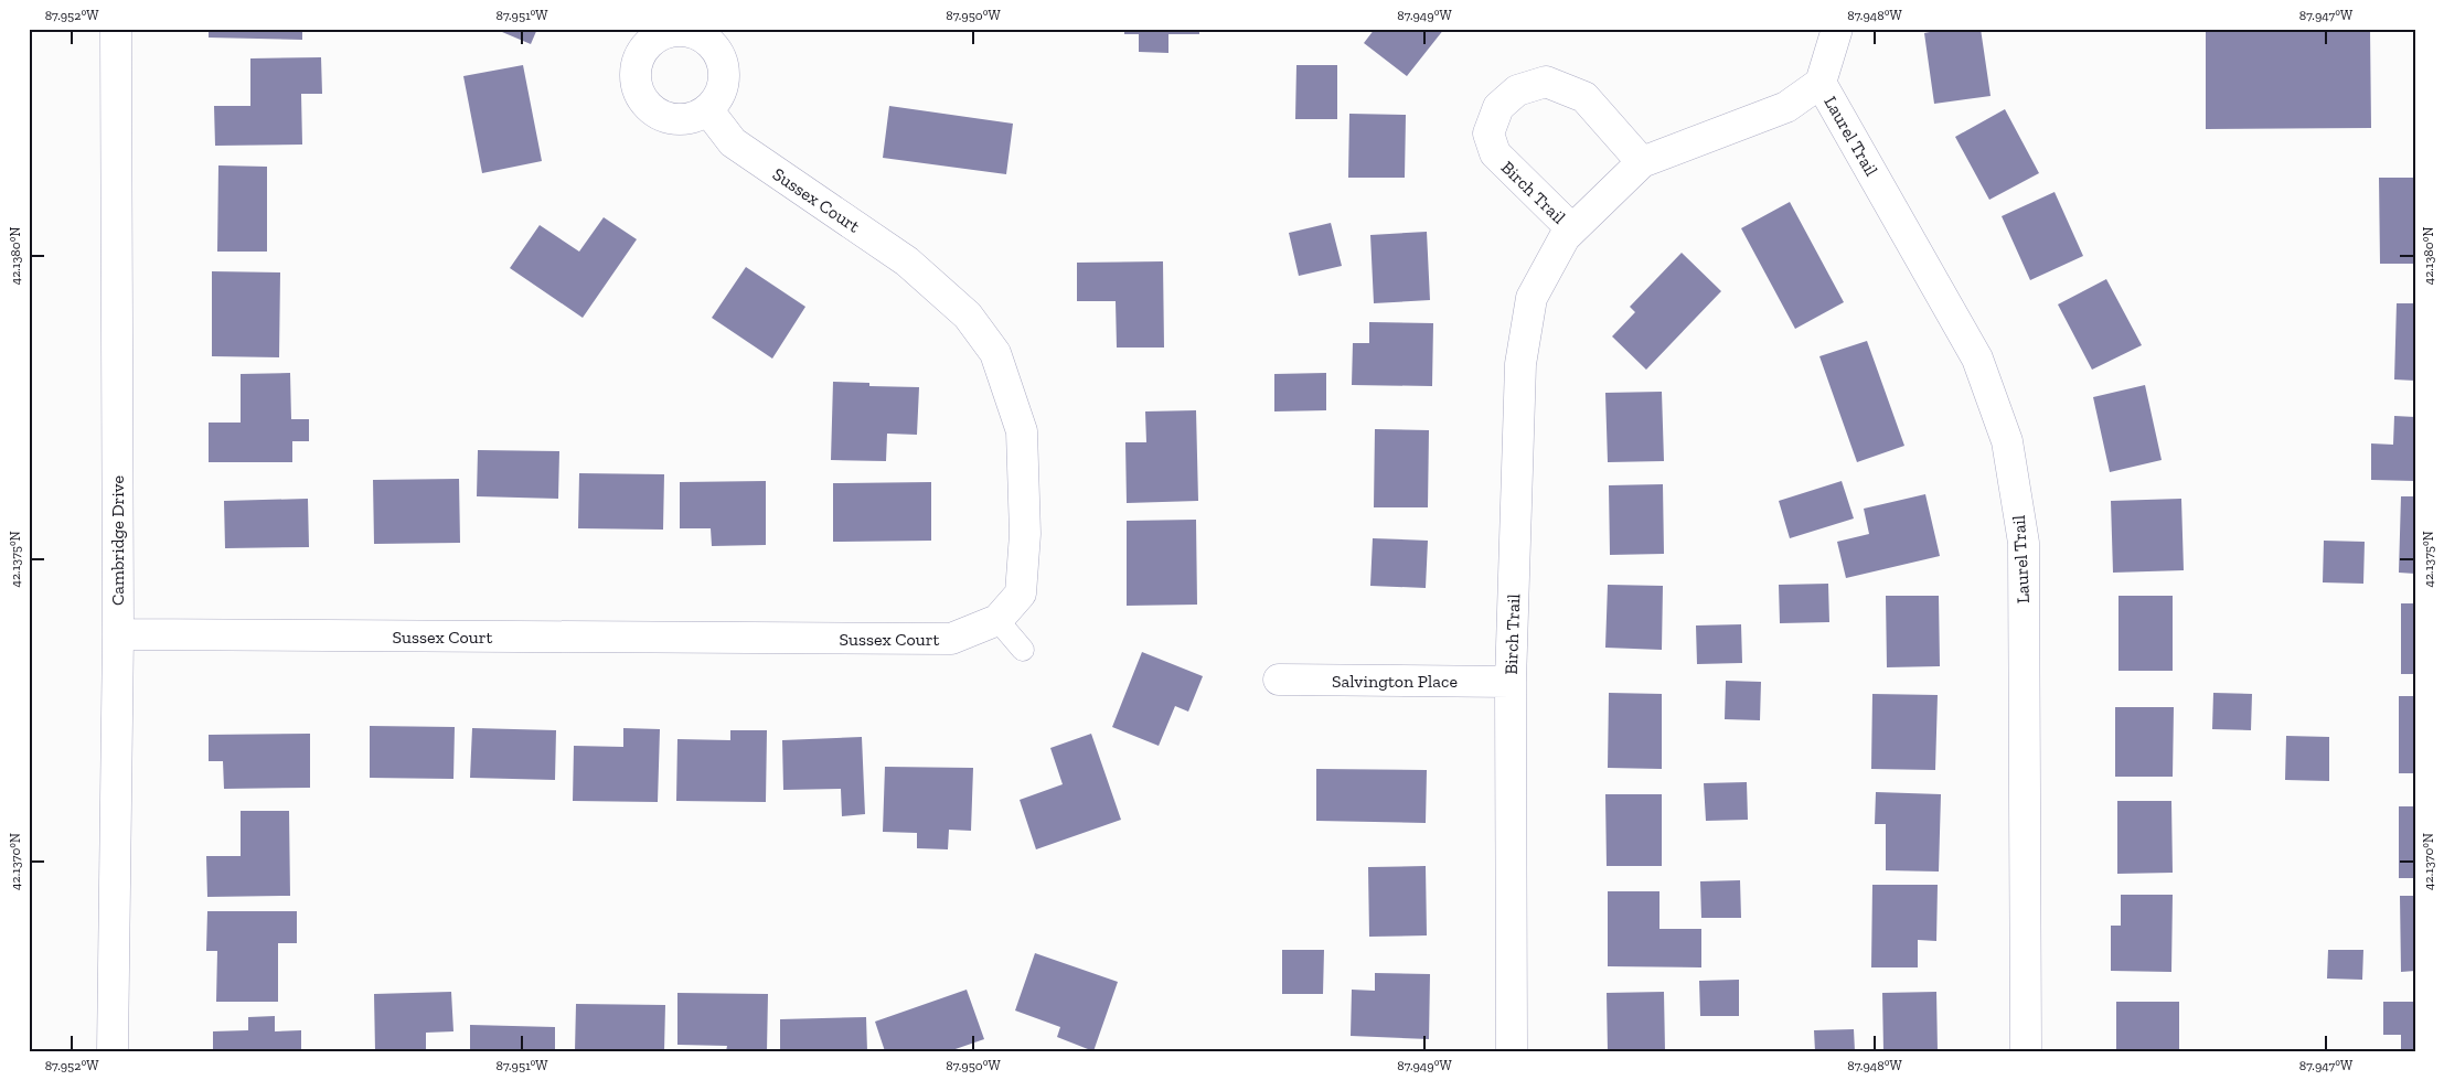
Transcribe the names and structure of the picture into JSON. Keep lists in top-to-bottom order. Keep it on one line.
{"streets":{"street":["Laurel Trail","Birch Trail","Sussex Court","Cambridge Drive","Salvington Place"]},"crossings":[["Laurel Trail","Birch Trail"],["Birch Trail","Salvington Place"],["Sussex Court","Cambridge Drive"]],"coordinates":["87.952°W","87.951°W","87.950°W","87.949°W","87.948°W","87.947°W","42.1380°N","42.1375°N","42.1370°N"]}
